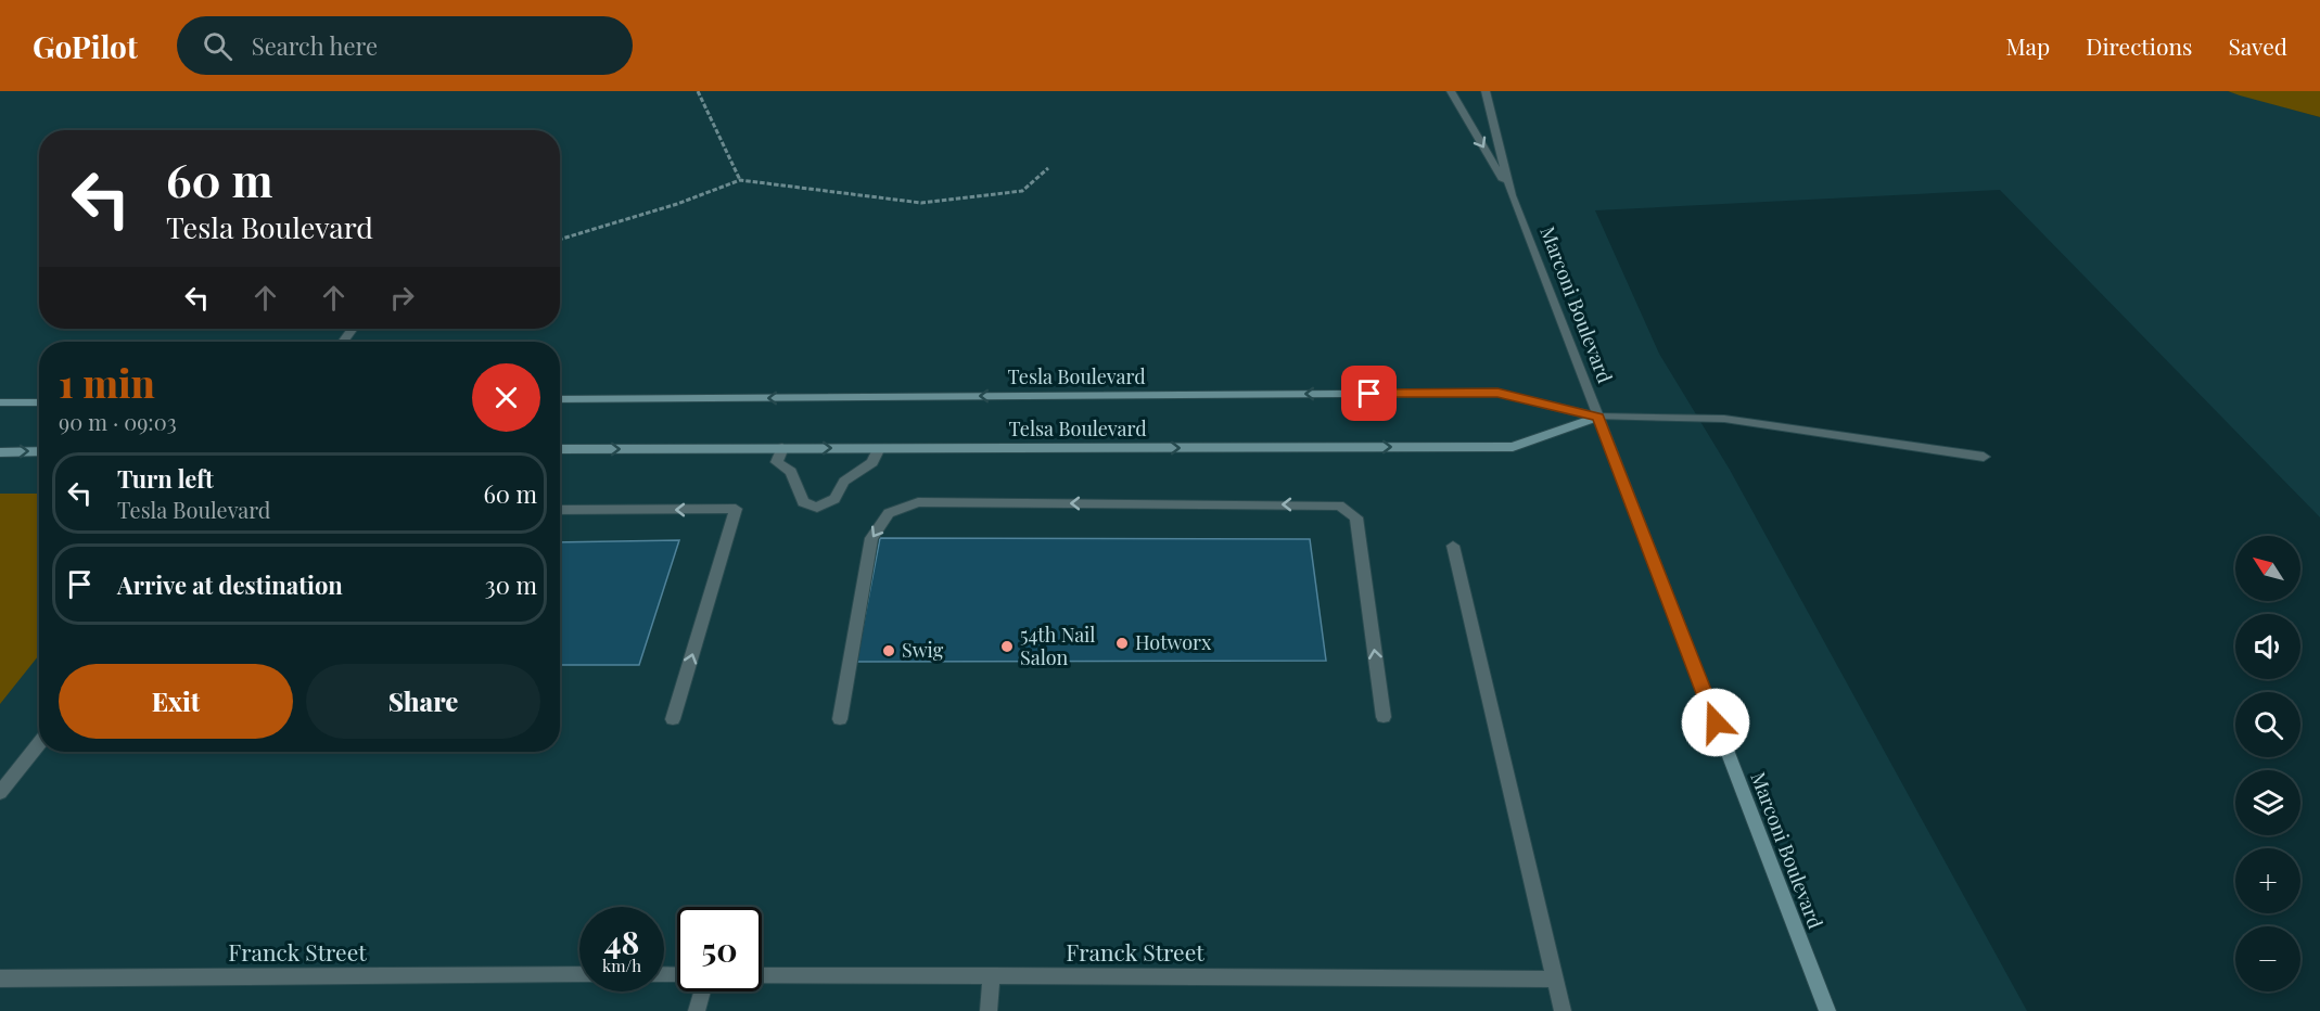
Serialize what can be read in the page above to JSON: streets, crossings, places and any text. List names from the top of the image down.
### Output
{
  "streets": {
    "main road": ["Marconi Boulevard", "Tesla Boulevard", "Telsa Boulevard"],
    "street": ["Franck Street"]
  },
  "crossings": [
    ["Marconi Boulevard", "Tesla Boulevard"],
    ["Marconi Boulevard", "Telsa Boulevard"],
    ["Tesla Boulevard", "Telsa Boulevard"]
  ],
  "one_way": ["Tesla Boulevard", "Telsa Boulevard"],
  "places": ["Hotworx", "54th Nail Salon", "Swig"],
  "north": "top left",
  "page": {
    "header": "GoPilot",
    "search": "Search here",
    "nav": ["Map", "Directions", "Saved"],
    "turn": ["60 m", "Tesla Boulevard"],
    "heading": ["1 min", "90 m · 09:03"],
    "list": [
      {
        "name": "Turn left",
        "note": "Tesla Boulevard",
        "value": "60 m"
      },
      {
        "name": "Arrive at destination",
        "value": "30 m"
      }
    ],
    "map_buttons": ["+", "−"],
    "buttons": ["Exit", "Share"],
    "speed": "48 km/h",
    "limit": "50"
  }
}
